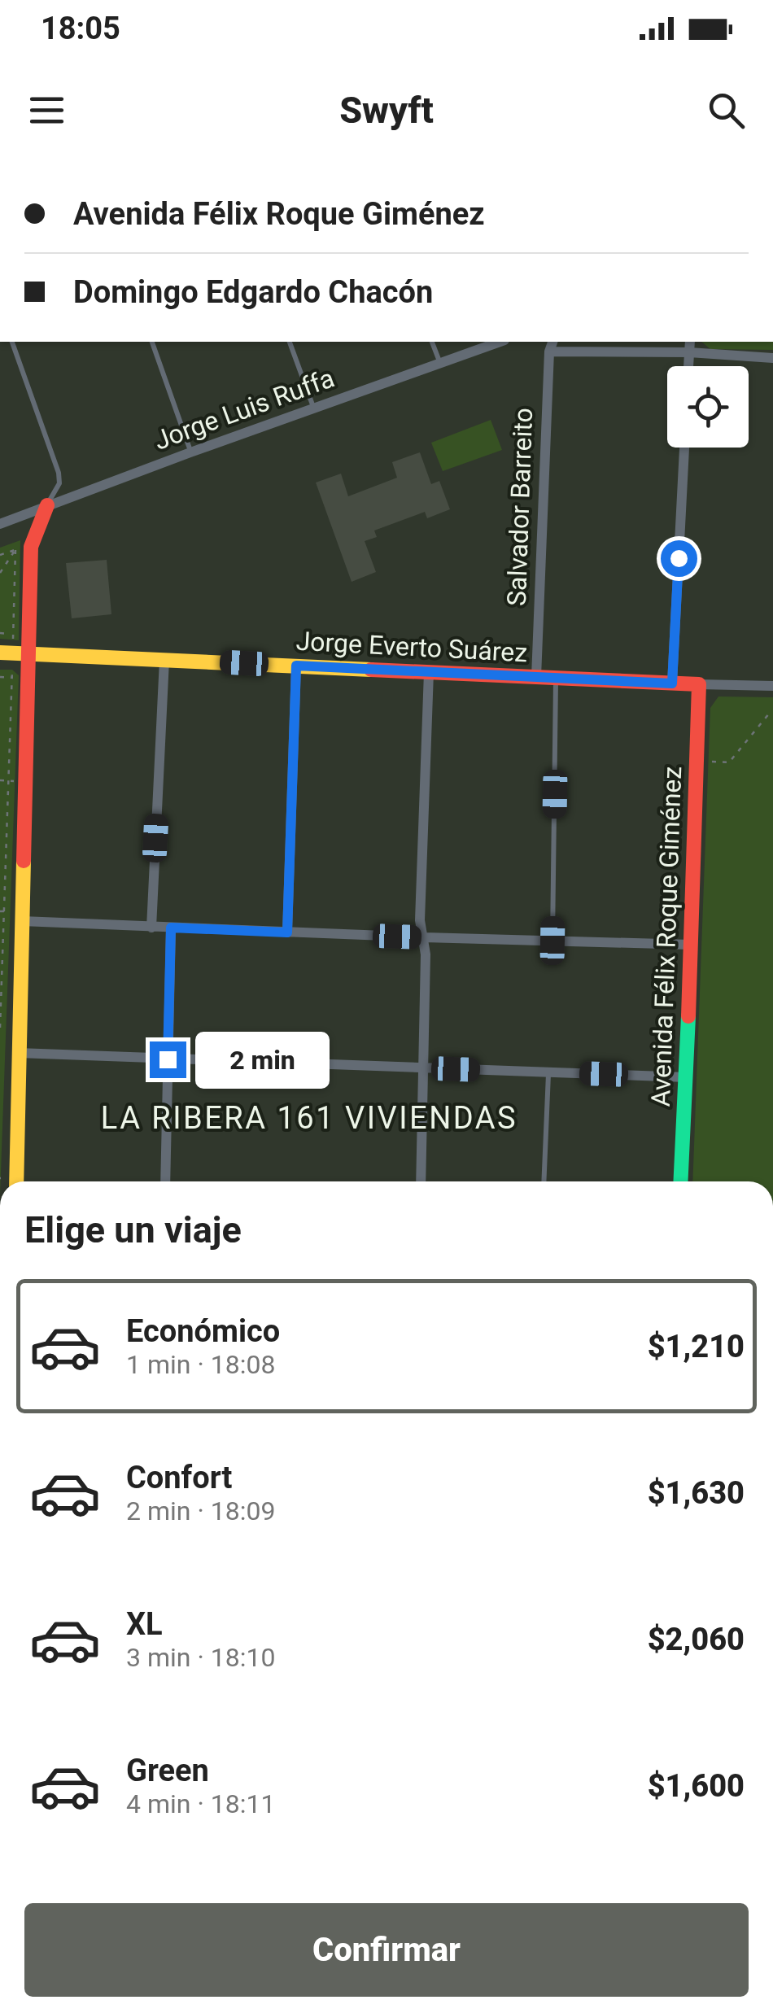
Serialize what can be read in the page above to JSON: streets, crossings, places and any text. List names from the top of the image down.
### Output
{
  "streets": {
    "street": [
      "Jorge Luis Ruffa",
      "Salvador Barreito",
      "Jorge Everto Suárez",
      "Avenida Félix Roque Giménez"
    ]
  },
  "crossings": [
    ["Salvador Barreito", "Jorge Everto Suárez"],
    ["Jorge Everto Suárez", "Avenida Félix Roque Giménez"]
  ],
  "districts": ["LA RIBERA 161 VIVIENDAS"],
  "page": {
    "status": "18:05",
    "header": "Swyft",
    "banner": ["Avenida Félix Roque Giménez", "Domingo Edgardo Chacón"],
    "bubble": "2 min",
    "heading": "Elige un viaje",
    "list": [
      {
        "name": "Económico",
        "note": "1 min · 18:08",
        "value": "$1,210"
      },
      {
        "name": "Confort",
        "note": "2 min · 18:09",
        "value": "$1,630"
      },
      {
        "name": "XL",
        "note": "3 min · 18:10",
        "value": "$2,060"
      },
      {
        "name": "Green",
        "note": "4 min · 18:11",
        "value": "$1,600"
      }
    ],
    "buttons": "Confirmar"
  }
}
